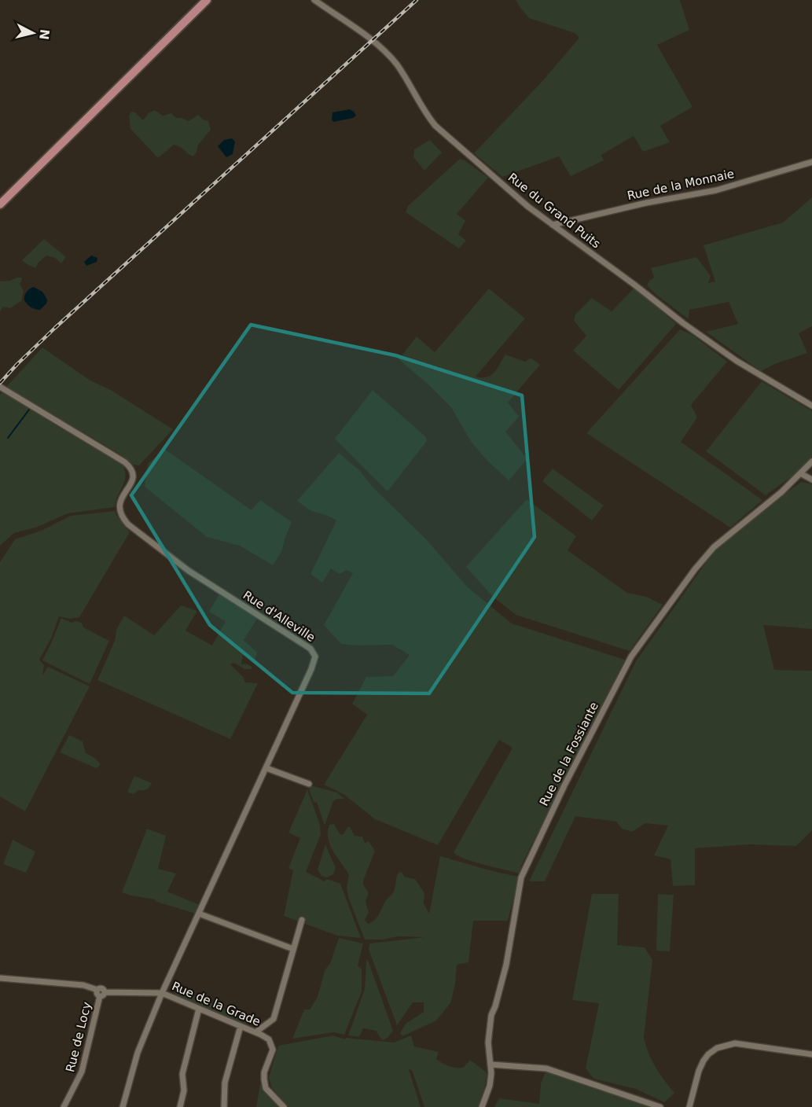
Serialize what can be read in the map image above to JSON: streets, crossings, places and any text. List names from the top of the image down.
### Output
{
  "streets": {
    "street": [
      "Rue de la Monnaie",
      "Rue du Grand Puits",
      "Rue d'Alleville",
      "Rue de la Fossiante",
      "Rue de la Grade",
      "Rue de Locy"
    ]
  },
  "crossings": [
    ["Rue de la Monnaie", "Rue du Grand Puits"],
    ["Rue d'Alleville", "Rue de la Grade"],
    ["Rue de la Grade", "Rue de Locy"]
  ],
  "north": "right"
}
